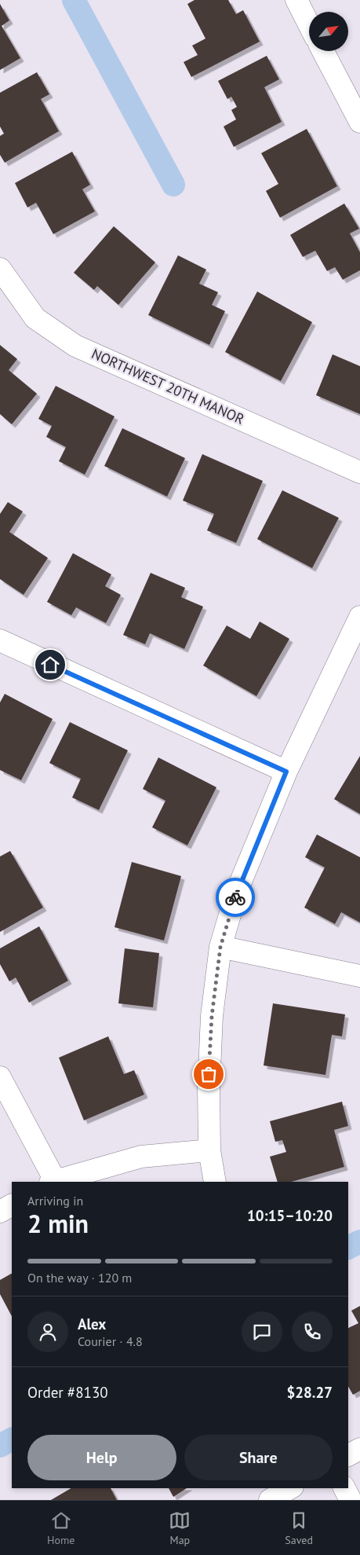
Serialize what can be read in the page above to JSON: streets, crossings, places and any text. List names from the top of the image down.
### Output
{
  "streets": {
    "street": ["NORTHWEST 20TH MANOR"]
  },
  "north": "top right",
  "page": {
    "heading": ["2 min", "Arriving in", "10:15–10:20"],
    "panel": [
      "Alex",
      "Courier · 4.8",
      "Order #8130",
      "$28.27"
    ],
    "bar": "On the way · 120 m",
    "buttons": ["Help", "Share"],
    "tabs": ["Home", "Map", "Saved"]
  }
}
